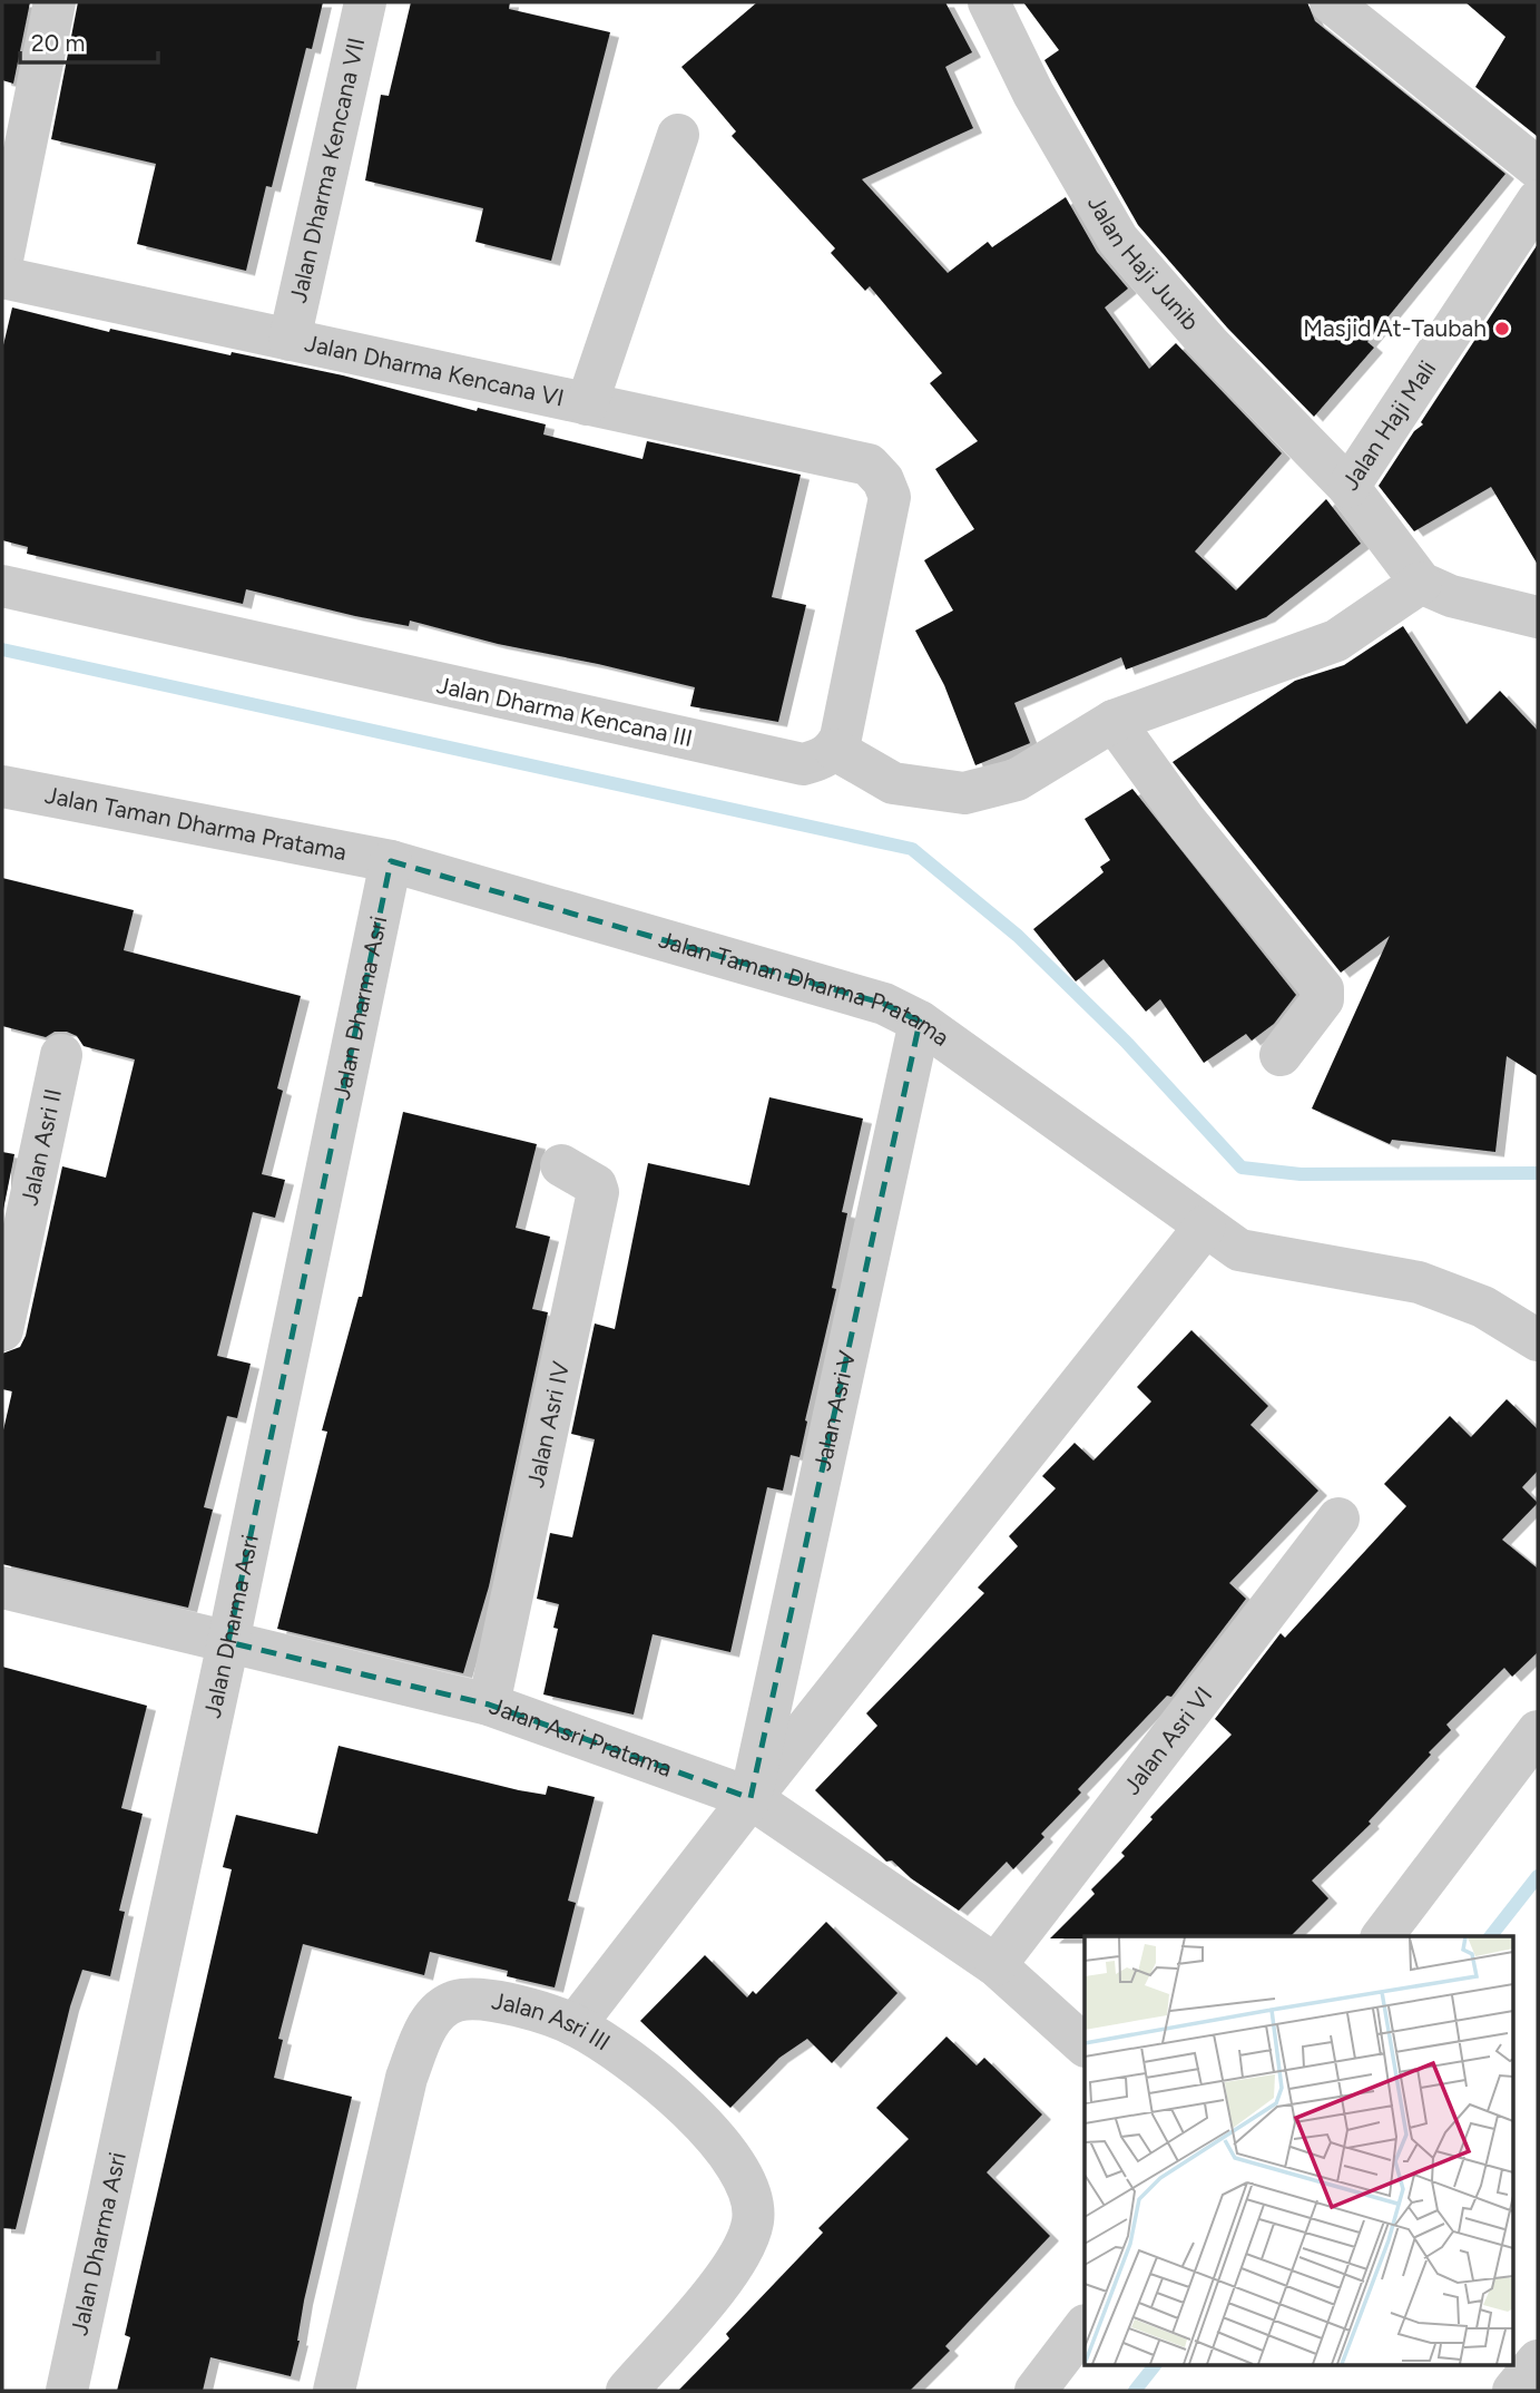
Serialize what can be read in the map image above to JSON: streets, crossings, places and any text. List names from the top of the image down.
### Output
{
  "streets": {
    "street": [
      "Jalan Dharma Kencana VII",
      "Jalan Haji Junib",
      "Jalan Dharma Kencana VI",
      "Jalan Haji Mali",
      "Jalan Dharma Kencana III",
      "Jalan Taman Dharma Pratama",
      "Jalan Dharma Asri",
      "Jalan Asri II",
      "Jalan Asri V",
      "Jalan Asri IV",
      "Jalan Asri Pratama",
      "Jalan Asri VI",
      "Jalan Asri III"
    ]
  },
  "crossings": [
    ["Jalan Dharma Kencana VII", "Jalan Dharma Kencana VI"],
    ["Jalan Haji Junib", "Jalan Haji Mali"],
    ["Jalan Dharma Kencana VI", "Jalan Dharma Kencana III"],
    ["Jalan Taman Dharma Pratama", "Jalan Dharma Asri"],
    ["Jalan Taman Dharma Pratama", "Jalan Asri V"],
    ["Jalan Dharma Asri", "Jalan Asri Pratama"],
    ["Jalan Asri V", "Jalan Asri Pratama"],
    ["Jalan Asri V", "Jalan Asri III"],
    ["Jalan Asri IV", "Jalan Asri Pratama"],
    ["Jalan Asri Pratama", "Jalan Asri VI"]
  ],
  "places": ["Masjid At-Taubah"],
  "scale_bar": "20 m"
}
